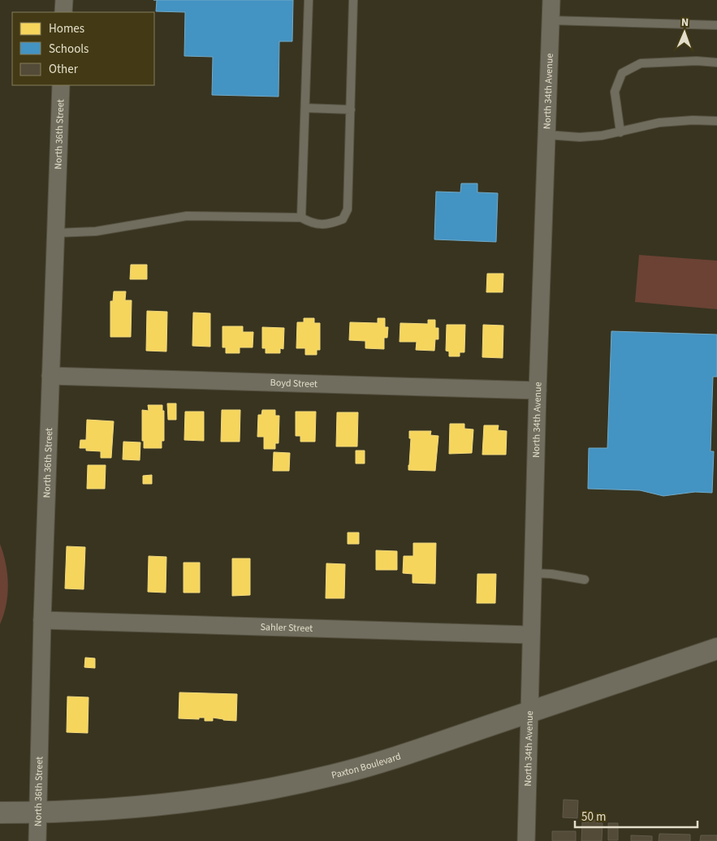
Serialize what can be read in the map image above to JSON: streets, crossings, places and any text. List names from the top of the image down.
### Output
{
  "streets": {
    "street": [
      "North 34th Avenue",
      "North 36th Street",
      "Boyd Street",
      "Sahler Street",
      "Paxton Boulevard"
    ]
  },
  "crossings": [
    ["North 34th Avenue", "Boyd Street"],
    ["North 34th Avenue", "Sahler Street"],
    ["North 34th Avenue", "Paxton Boulevard"],
    ["North 36th Street", "Boyd Street"],
    ["North 36th Street", "Sahler Street"],
    ["North 36th Street", "Paxton Boulevard"]
  ],
  "legend": ["Homes", "Schools", "Other"],
  "scale_bar": "50 m",
  "north": "top"
}
